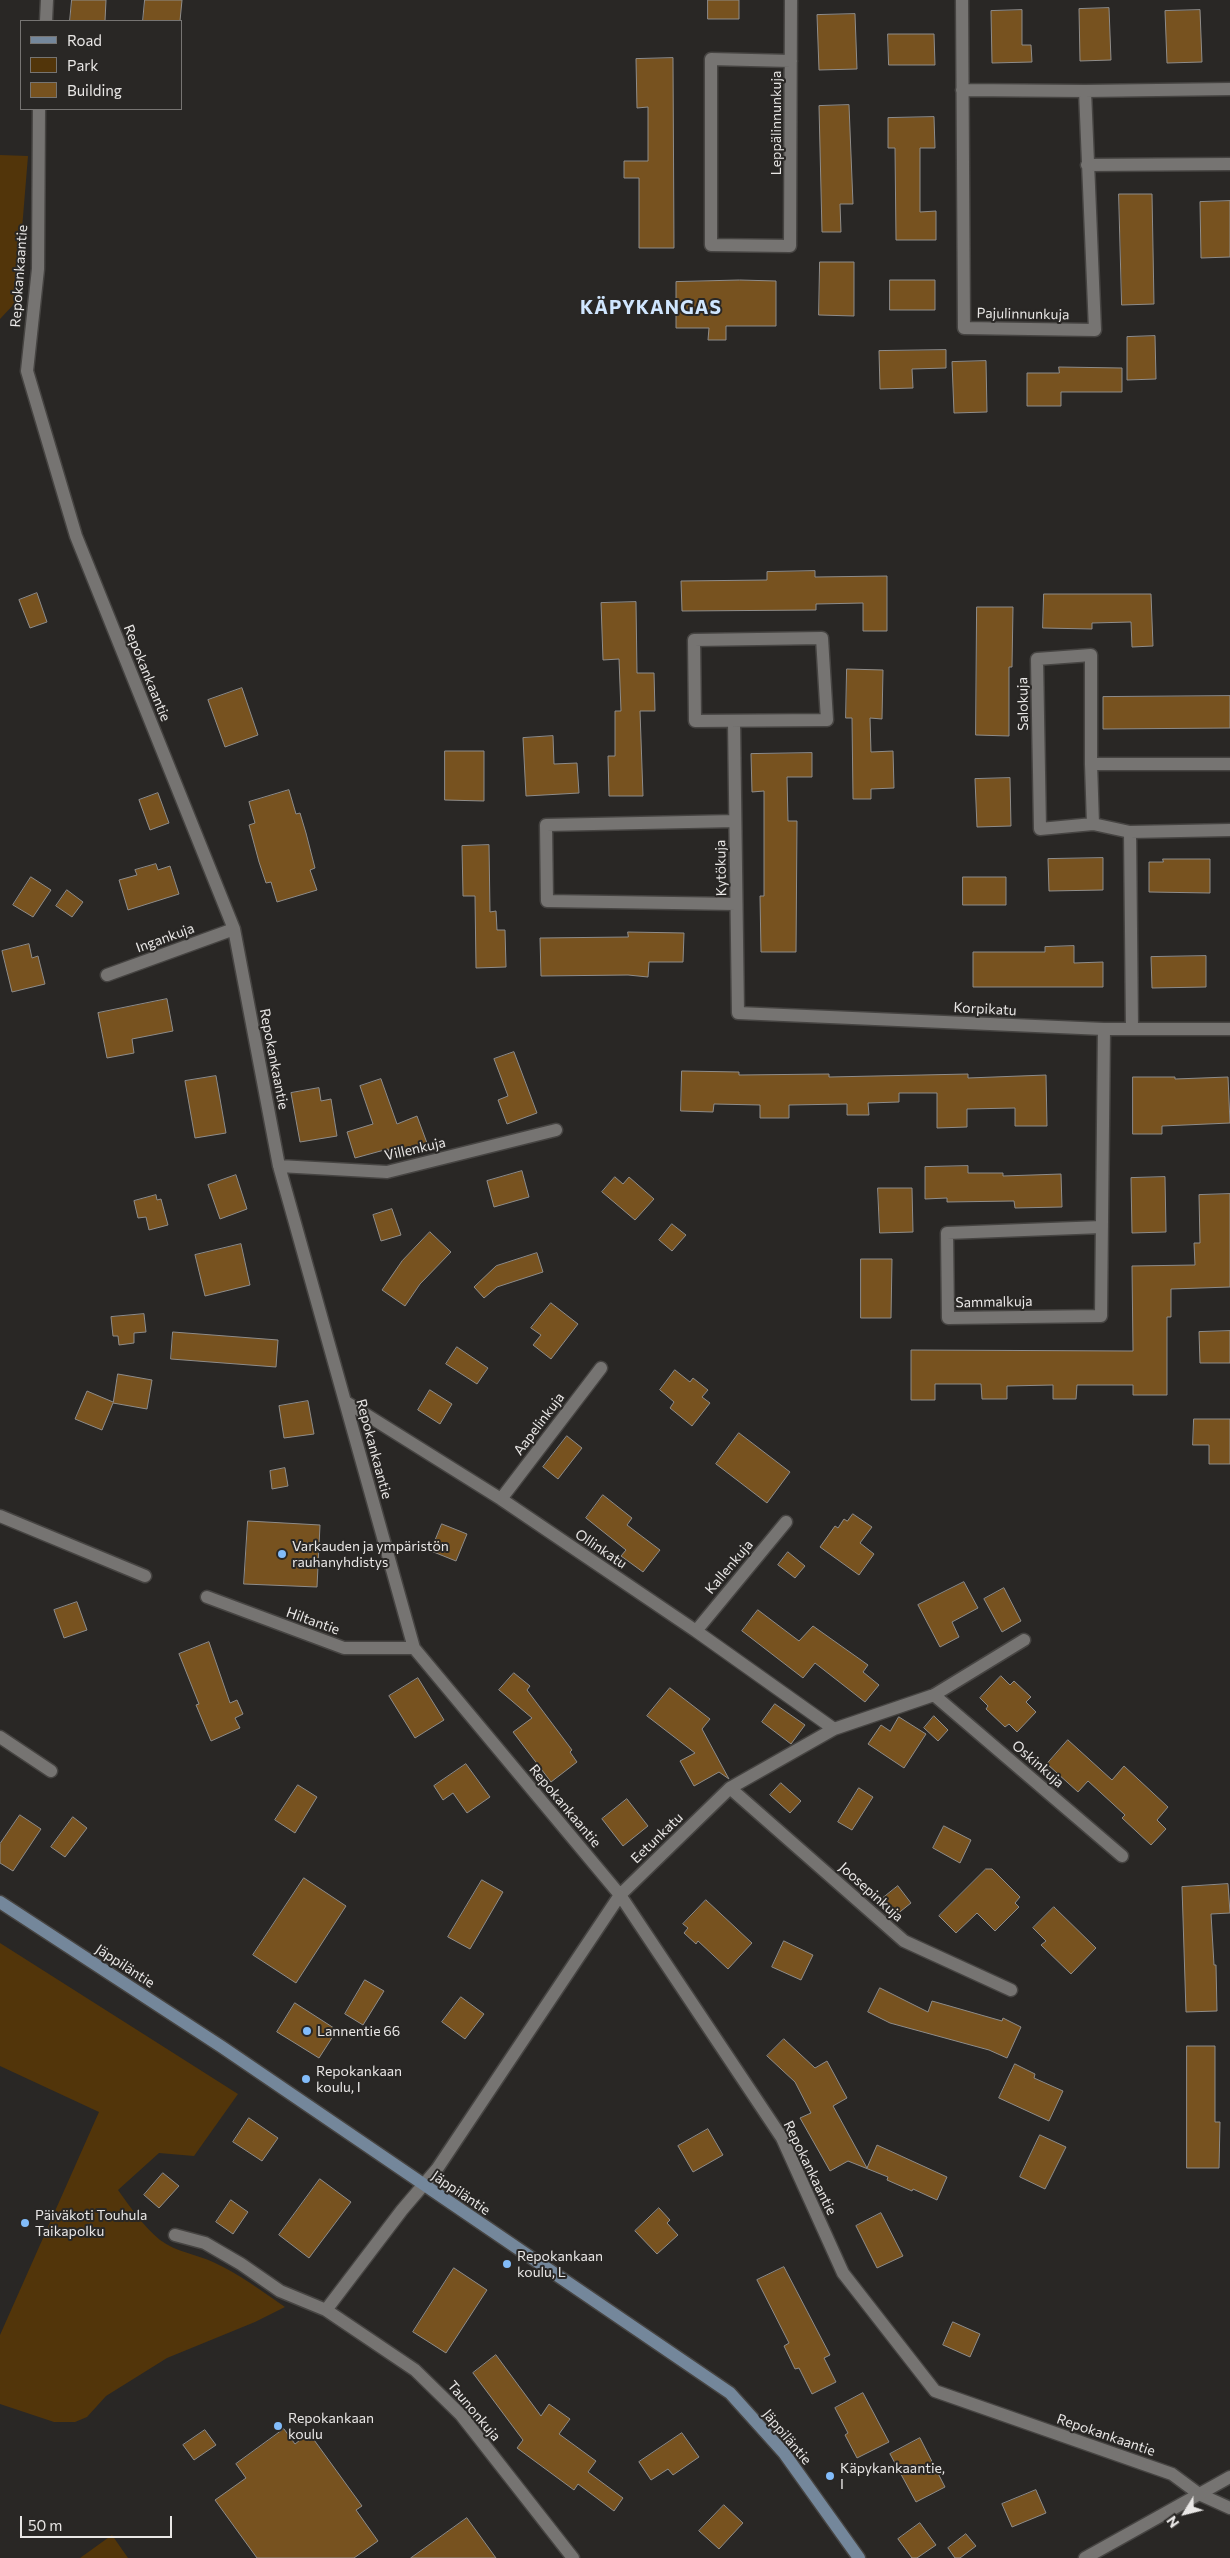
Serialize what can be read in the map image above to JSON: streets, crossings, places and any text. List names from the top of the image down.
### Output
{
  "streets": {
    "main road": ["Jäppiläntie"],
    "street": [
      "Leppälinnunkuja",
      "Repokankaantie",
      "Pajulinnunkuja",
      "Salokuja",
      "Kytökuja",
      "Ingankuja",
      "Korpikatu",
      "Villenkuja",
      "Sammalkuja",
      "Aapelinkuja",
      "Ollinkatu",
      "Kallenkuja",
      "Hiltantie",
      "Oskinkuja",
      "Eetunkatu",
      "Joosepinkuja",
      "Taunonkuja"
    ]
  },
  "crossings": [
    ["Repokankaantie", "Ingankuja"],
    ["Repokankaantie", "Villenkuja"],
    ["Repokankaantie", "Ollinkatu"],
    ["Repokankaantie", "Hiltantie"],
    ["Repokankaantie", "Eetunkatu"],
    ["Kytökuja", "Korpikatu"],
    ["Korpikatu", "Sammalkuja"],
    ["Aapelinkuja", "Ollinkatu"],
    ["Ollinkatu", "Kallenkuja"],
    ["Ollinkatu", "Eetunkatu"],
    ["Oskinkuja", "Eetunkatu"],
    ["Eetunkatu", "Joosepinkuja"],
    ["Eetunkatu", "Jäppiläntie"]
  ],
  "districts": ["KÄPYKANGAS"],
  "places": [
    "Varkauden ja ympäristön rauhanyhdistys",
    "Lannentie 66",
    "Repokankaan koulu, I",
    "Päiväkoti Touhula Taikapolku",
    "Repokankaan koulu, L",
    "Repokankaan koulu",
    "Käpykankaantie, I"
  ],
  "legend": ["Road", "Park", "Building"],
  "scale_bar": "50 m",
  "north": "bottom left"
}
